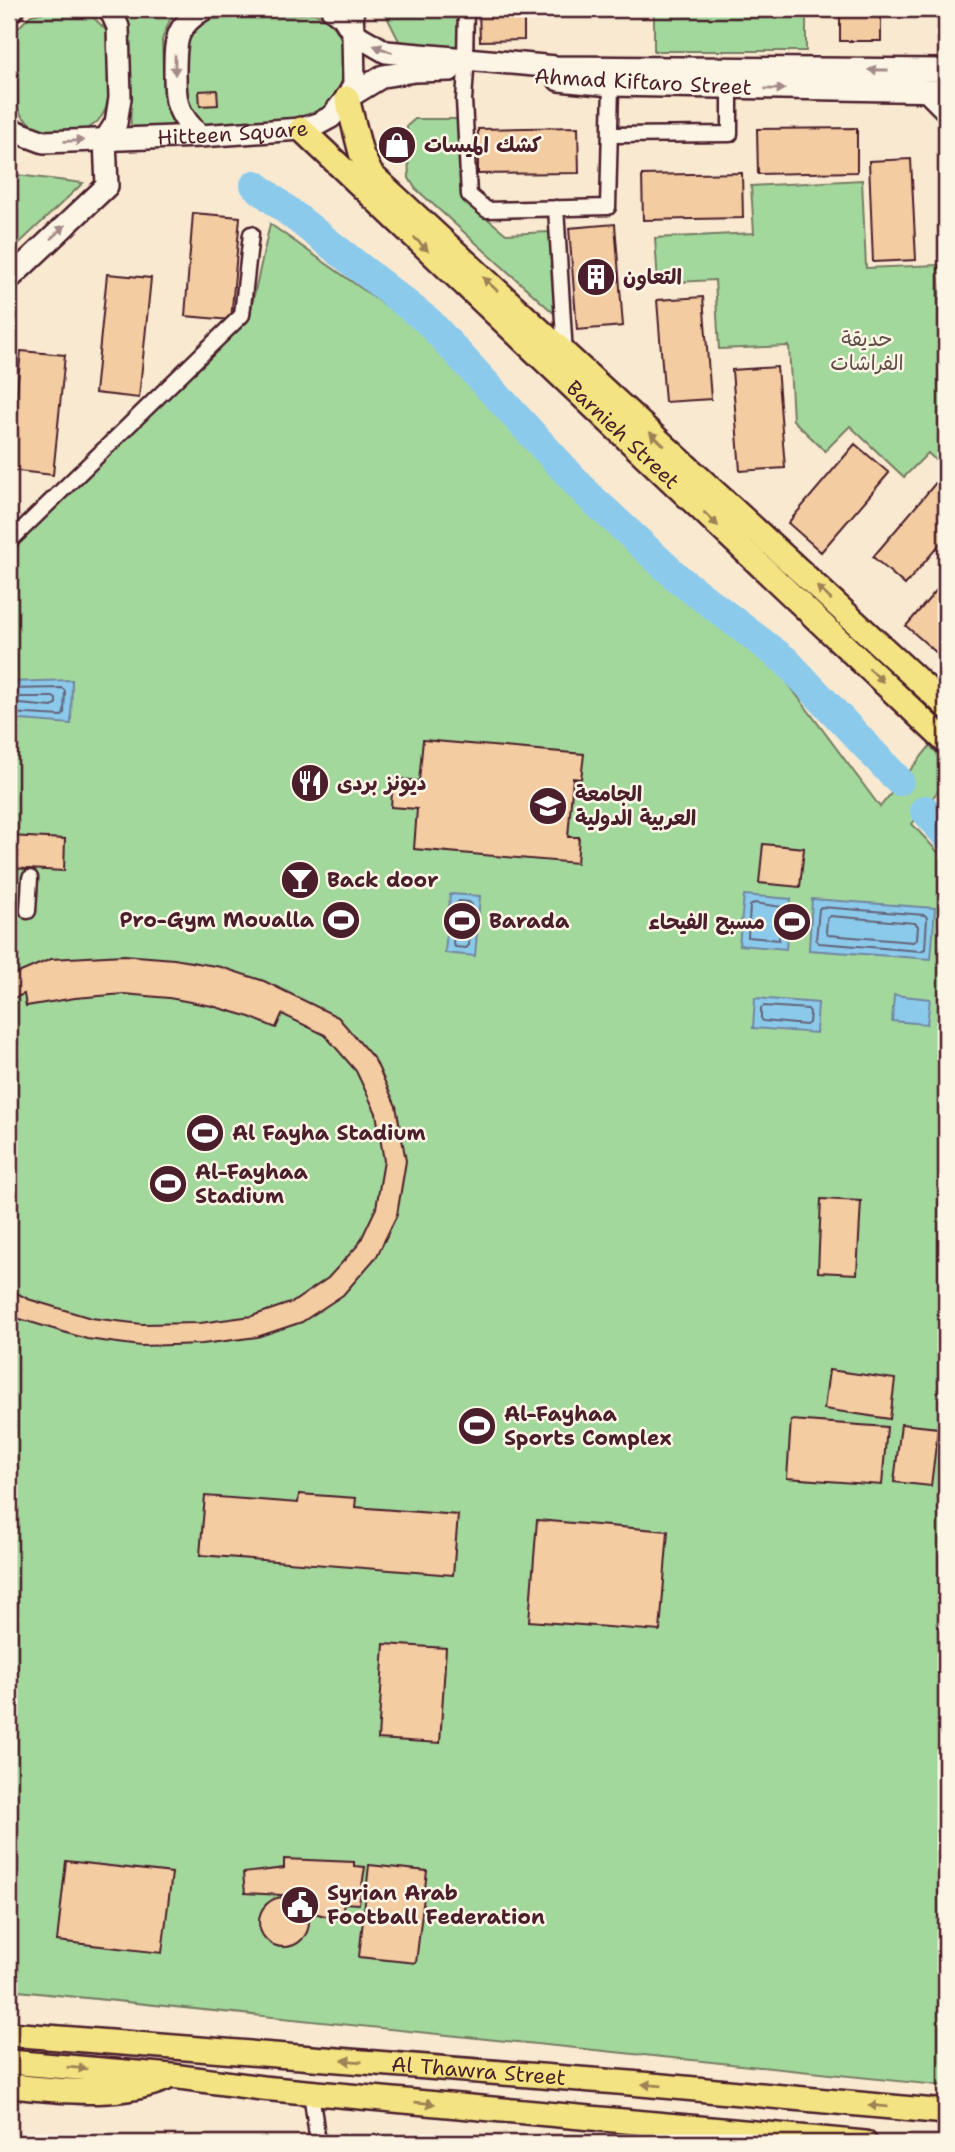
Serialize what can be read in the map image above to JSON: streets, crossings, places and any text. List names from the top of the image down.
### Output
{
  "streets": {
    "main road": [
      "Ahmad Kiftaro Street",
      "Hitteen Square",
      "Barnieh Street",
      "Al Thawra Street"
    ]
  },
  "crossings": [
    ["Ahmad Kiftaro Street", "Hitteen Square"],
    ["Ahmad Kiftaro Street", "Barnieh Street"],
    ["Hitteen Square", "Barnieh Street"]
  ],
  "parks": ["حديقة الفراشات"],
  "places": {
    "shop": ["كشك الميسات"],
    "building": ["التعاون"],
    "restaurant": ["ديونز بردى"],
    "school or university": ["الجامعة العربية الدولية"],
    "bar": ["Back door"],
    "sports": [
      "Pro-Gym Moualla",
      "Barada",
      "مسبح الفيحاء",
      "Al Fayha Stadium",
      "Al-Fayhaa Stadium",
      "Al-Fayhaa Sports Complex"
    ],
    "public building": ["Syrian Arab Football Federation"]
  }
}
